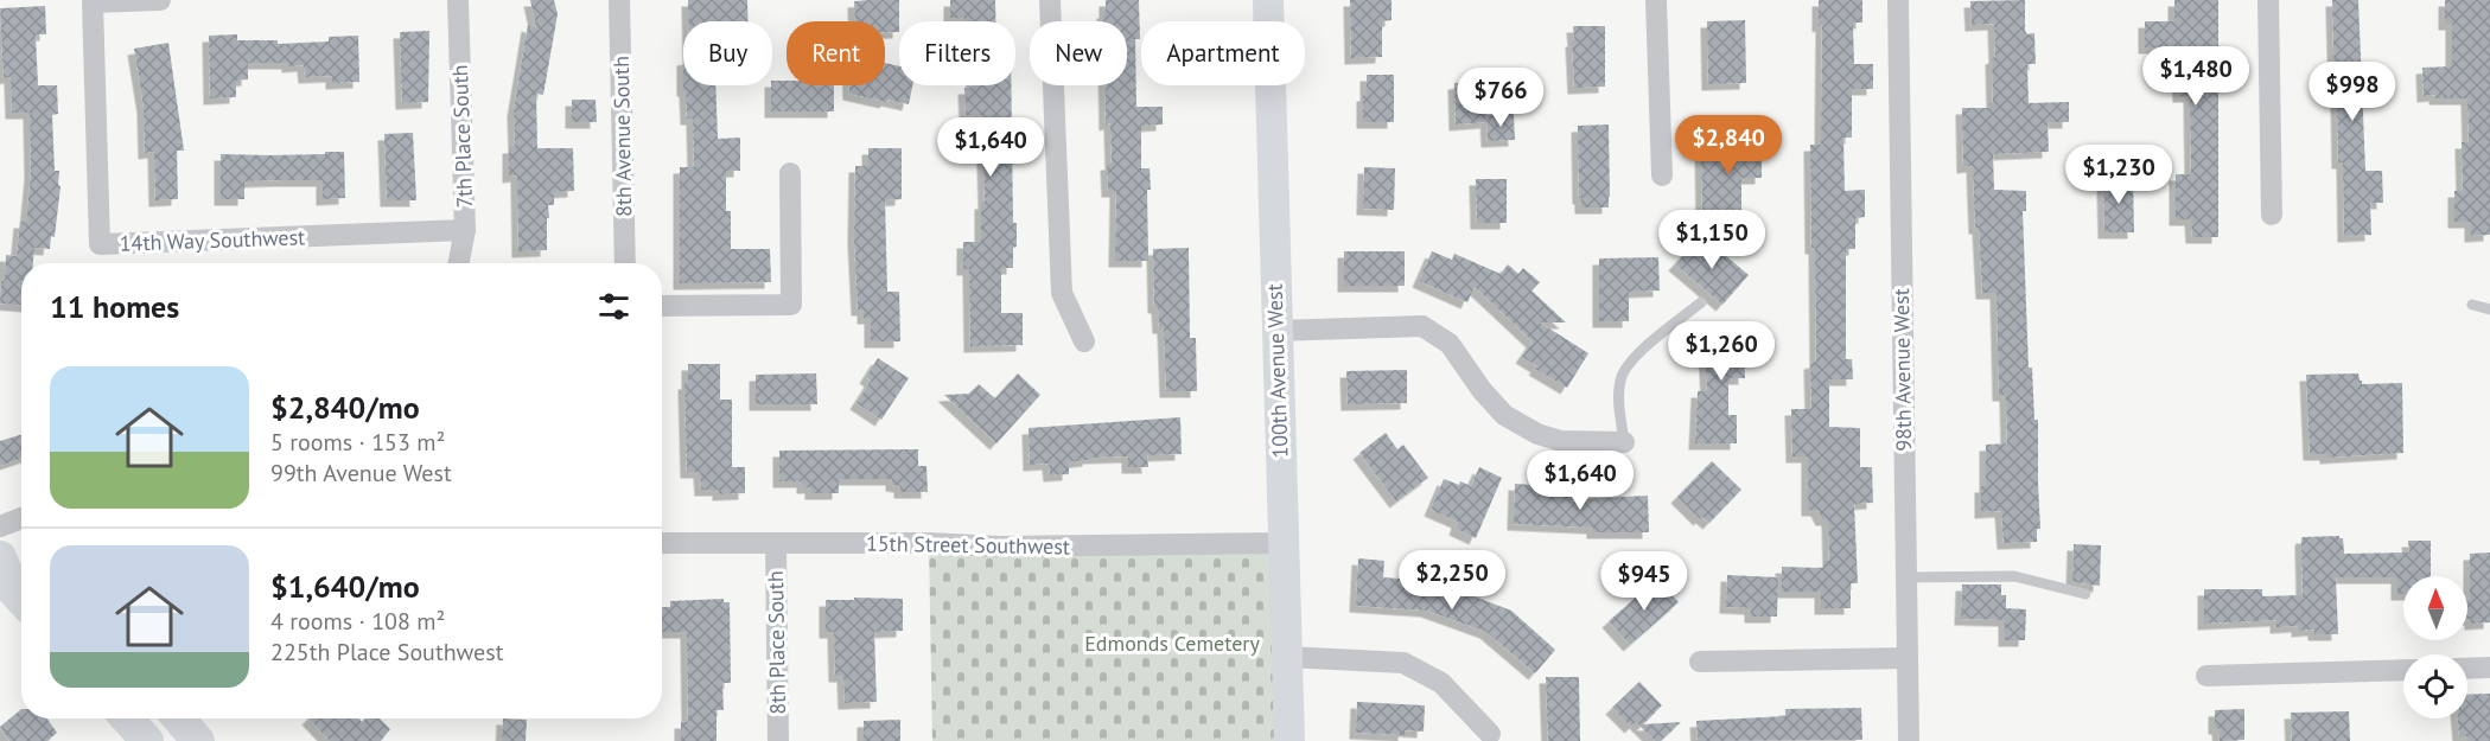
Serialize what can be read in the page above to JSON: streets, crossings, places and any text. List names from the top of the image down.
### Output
{
  "streets": {
    "main road": ["100th Avenue West"],
    "street": [
      "7th Place South",
      "8th Avenue South",
      "14th Way Southwest",
      "98th Avenue West",
      "15th Street Southwest",
      "8th Place South"
    ]
  },
  "crossings": [
    ["7th Place South", "14th Way Southwest"],
    ["100th Avenue West", "15th Street Southwest"],
    ["15th Street Southwest", "8th Place South"]
  ],
  "parks": ["Edmonds Cemetery"],
  "north": "top",
  "page": {
    "chip": [
      "Buy",
      "Rent",
      "Filters",
      "New",
      "Apartment"
    ],
    "price": [
      "$1,480",
      "$998",
      "$766",
      "$2,840",
      "$1,640",
      "$1,230",
      "$1,150",
      "$1,260",
      "$1,640",
      "$2,250",
      "$945"
    ],
    "heading": "11 homes",
    "list": [
      {
        "name": "$2,840/mo",
        "note": "5 rooms · 153 m² · 99th Avenue West"
      },
      {
        "name": "$1,640/mo",
        "note": "4 rooms · 108 m² · 225th Place Southwest"
      }
    ]
  }
}
